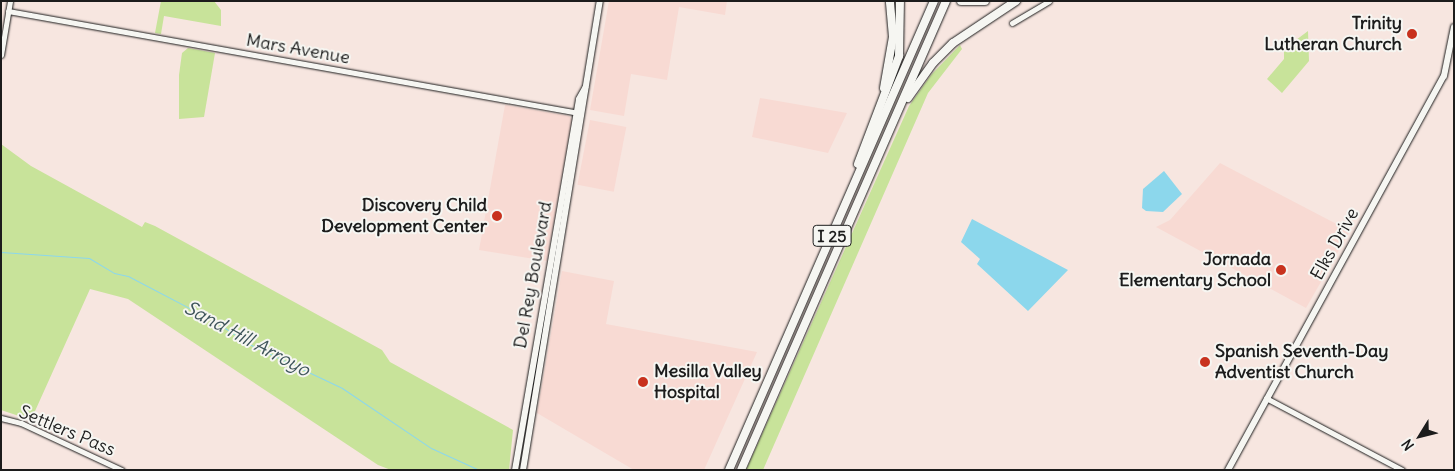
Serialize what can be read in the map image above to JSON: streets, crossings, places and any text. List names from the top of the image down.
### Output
{
  "streets": {
    "highway": ["I 25"],
    "main road": ["Elks Drive", "Del Rey Boulevard"],
    "street": ["Mars Avenue", "Settlers Pass"]
  },
  "crossings": [
    ["Mars Avenue", "Del Rey Boulevard"]
  ],
  "water": ["Sand Hill Arroyo"],
  "places": [
    "Trinity Lutheran Church",
    "Discovery Child Development Center",
    "Jornada Elementary School",
    "Spanish Seventh-Day Adventist Church",
    "Mesilla Valley Hospital"
  ],
  "north": "bottom left"
}
